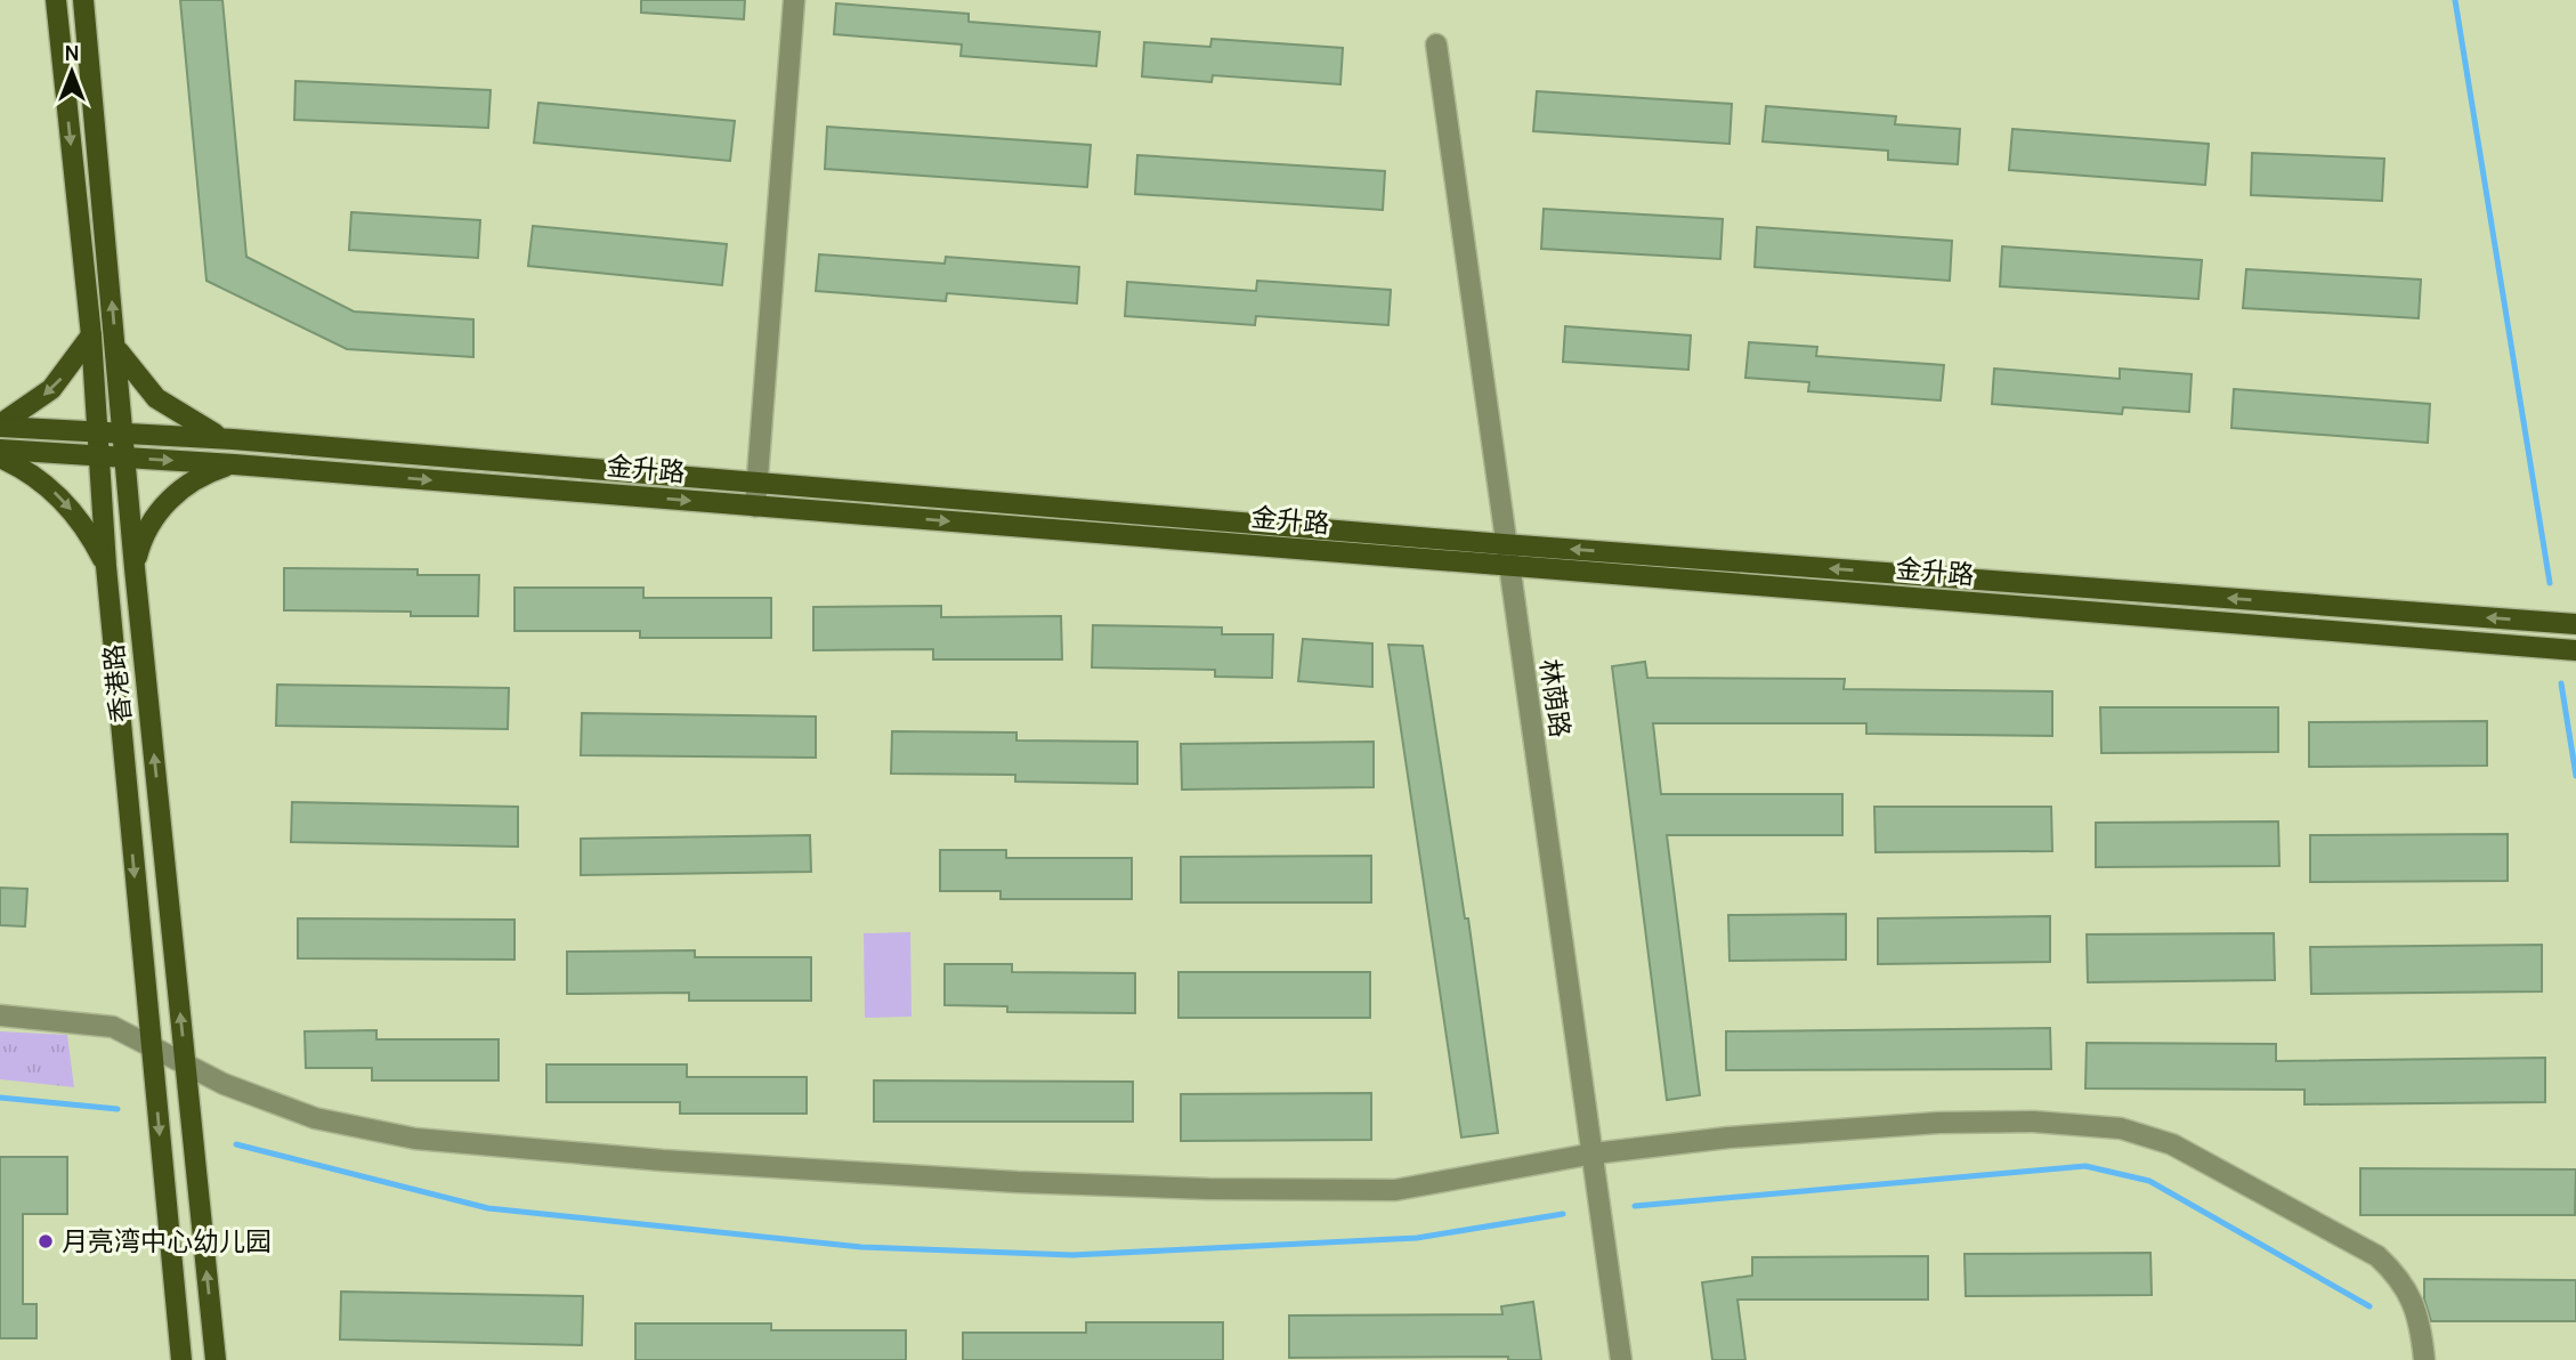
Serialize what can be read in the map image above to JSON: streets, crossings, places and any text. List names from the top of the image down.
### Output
{
  "streets": {
    "main road": ["金升路", "香港路"],
    "street": ["林荫路"]
  },
  "crossings": [
    ["金升路", "香港路"],
    ["金升路", "林荫路"]
  ],
  "places": ["月亮湾中心幼儿园"],
  "north": "top"
}
